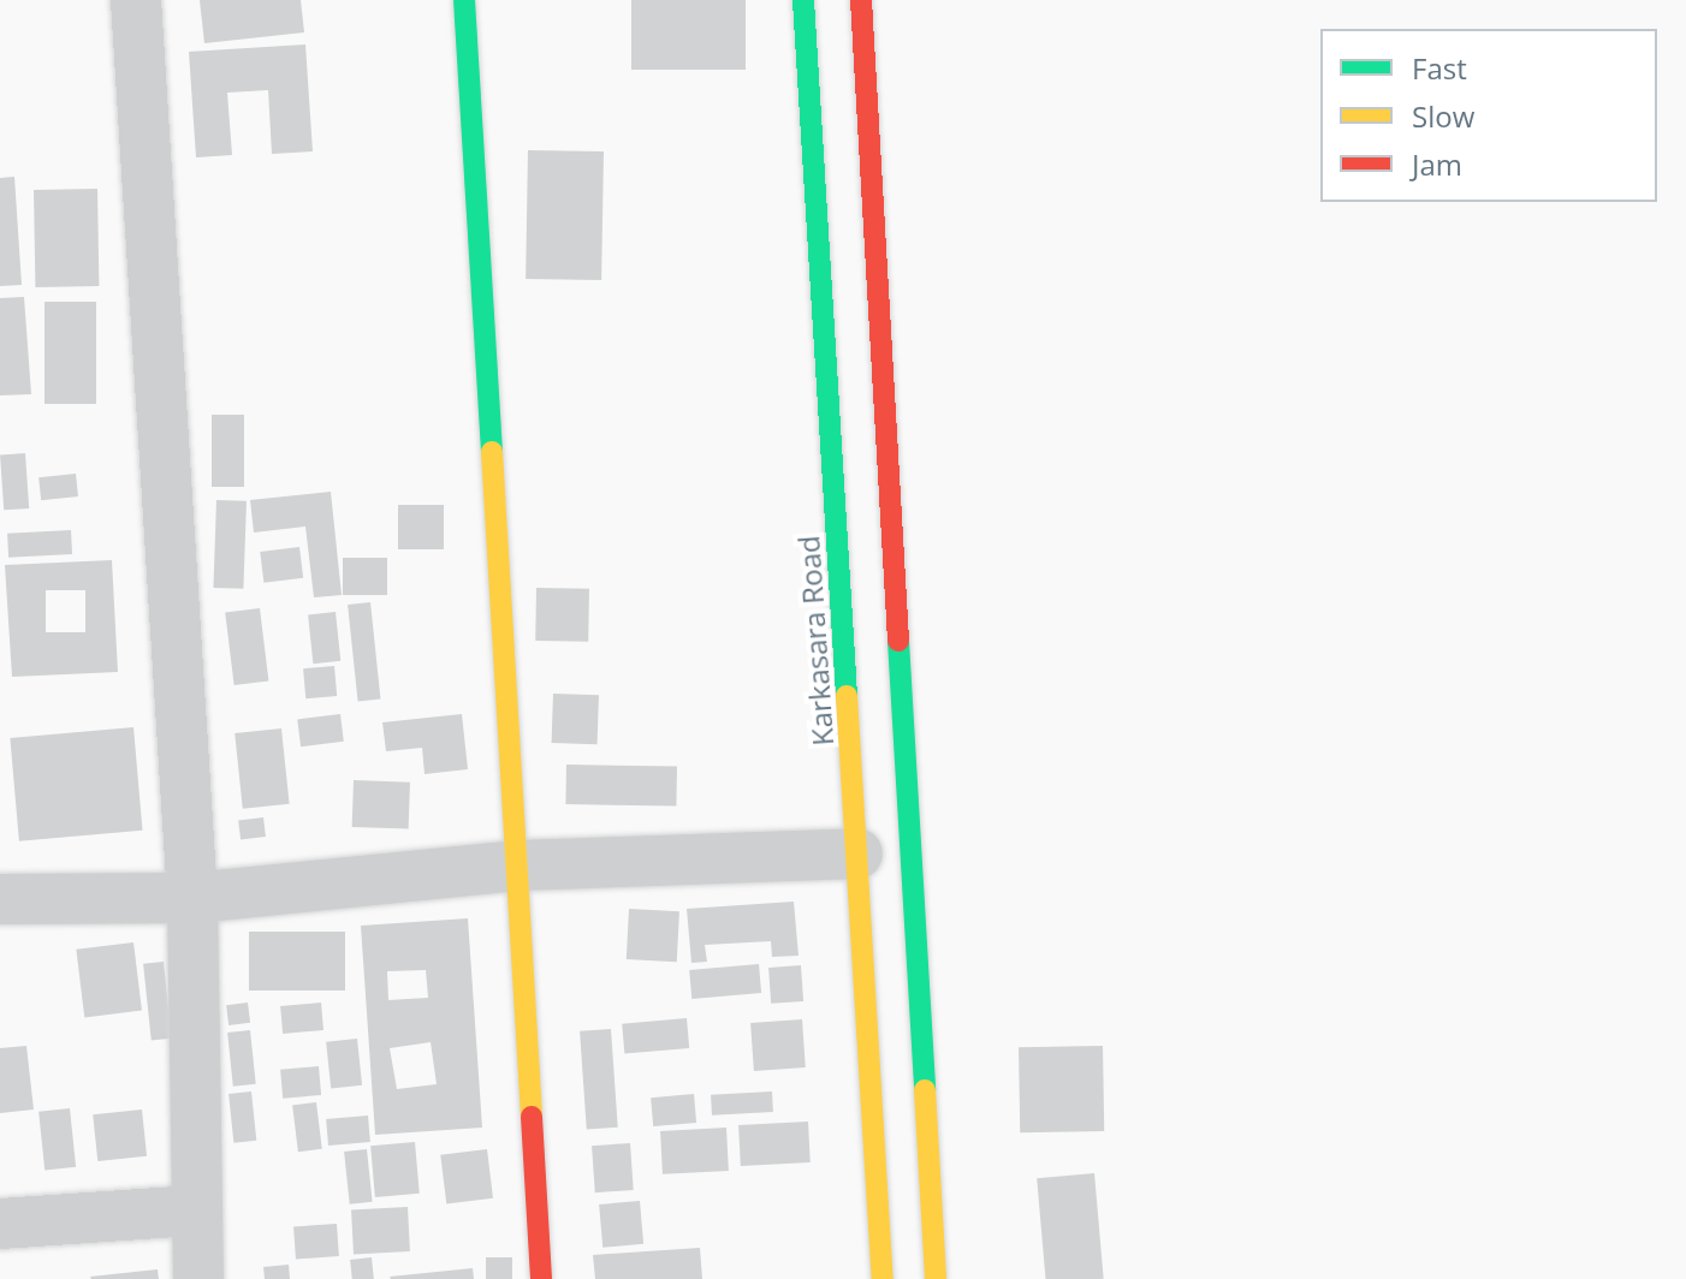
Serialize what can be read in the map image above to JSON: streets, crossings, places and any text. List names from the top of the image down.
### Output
{
  "streets": {
    "main road": ["Karkasara Road"]
  },
  "legend": ["Fast", "Slow", "Jam"]
}
